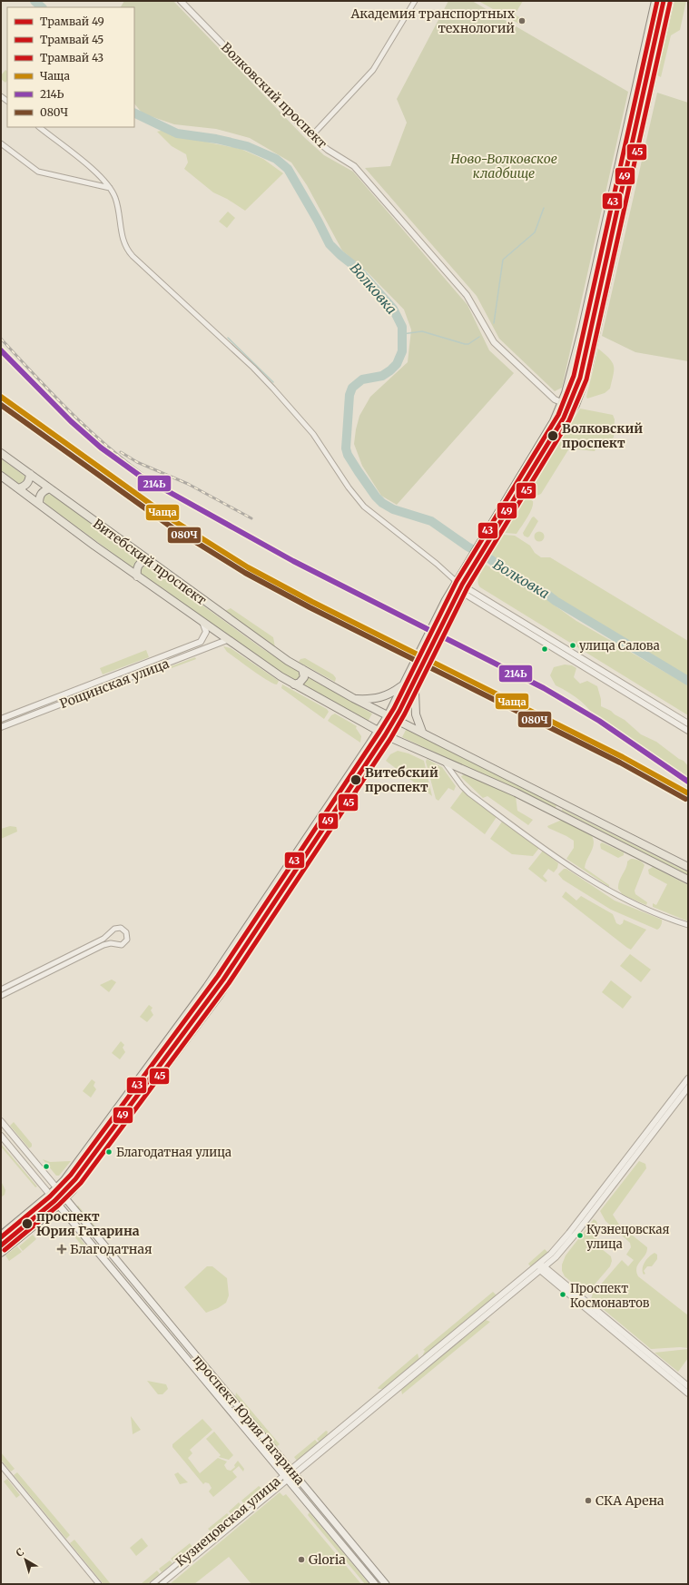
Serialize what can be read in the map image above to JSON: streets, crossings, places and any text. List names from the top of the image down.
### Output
{
  "streets": {
    "main road": ["Витебский проспект", "проспект Юрия Гагарина"],
    "street": ["Волковский проспект", "Рощинская улица", "Кузнецовская улица"]
  },
  "crossings": [
    ["Витебский проспект", "Рощинская улица"],
    ["проспект Юрия Гагарина", "Кузнецовская улица"]
  ],
  "water": ["Волковка"],
  "parks": ["Ново-Волковское кладбище"],
  "places": {
    "other": [
      "Академия транспортных технологий",
      "Волковский проспект",
      "улица Салова",
      "Витебский проспект",
      "Благодатная улица",
      "проспект Юрия Гагарина",
      "Кузнецовская улица",
      "Проспект Космонавтов",
      "СКА Арена",
      "Gloria"
    ],
    "health": ["Благодатная"]
  },
  "lines": [
    "tram line 49",
    "tram line 43",
    "tram line 45",
    "transit line 214Ь",
    "transit line Чаща",
    "transit line 080Ч"
  ],
  "legend": [
    "Трамвай 49",
    "Трамвай 45",
    "Трамвай 43",
    "Чаща",
    "214Ь",
    "080Ч"
  ],
  "north": "top left"
}
